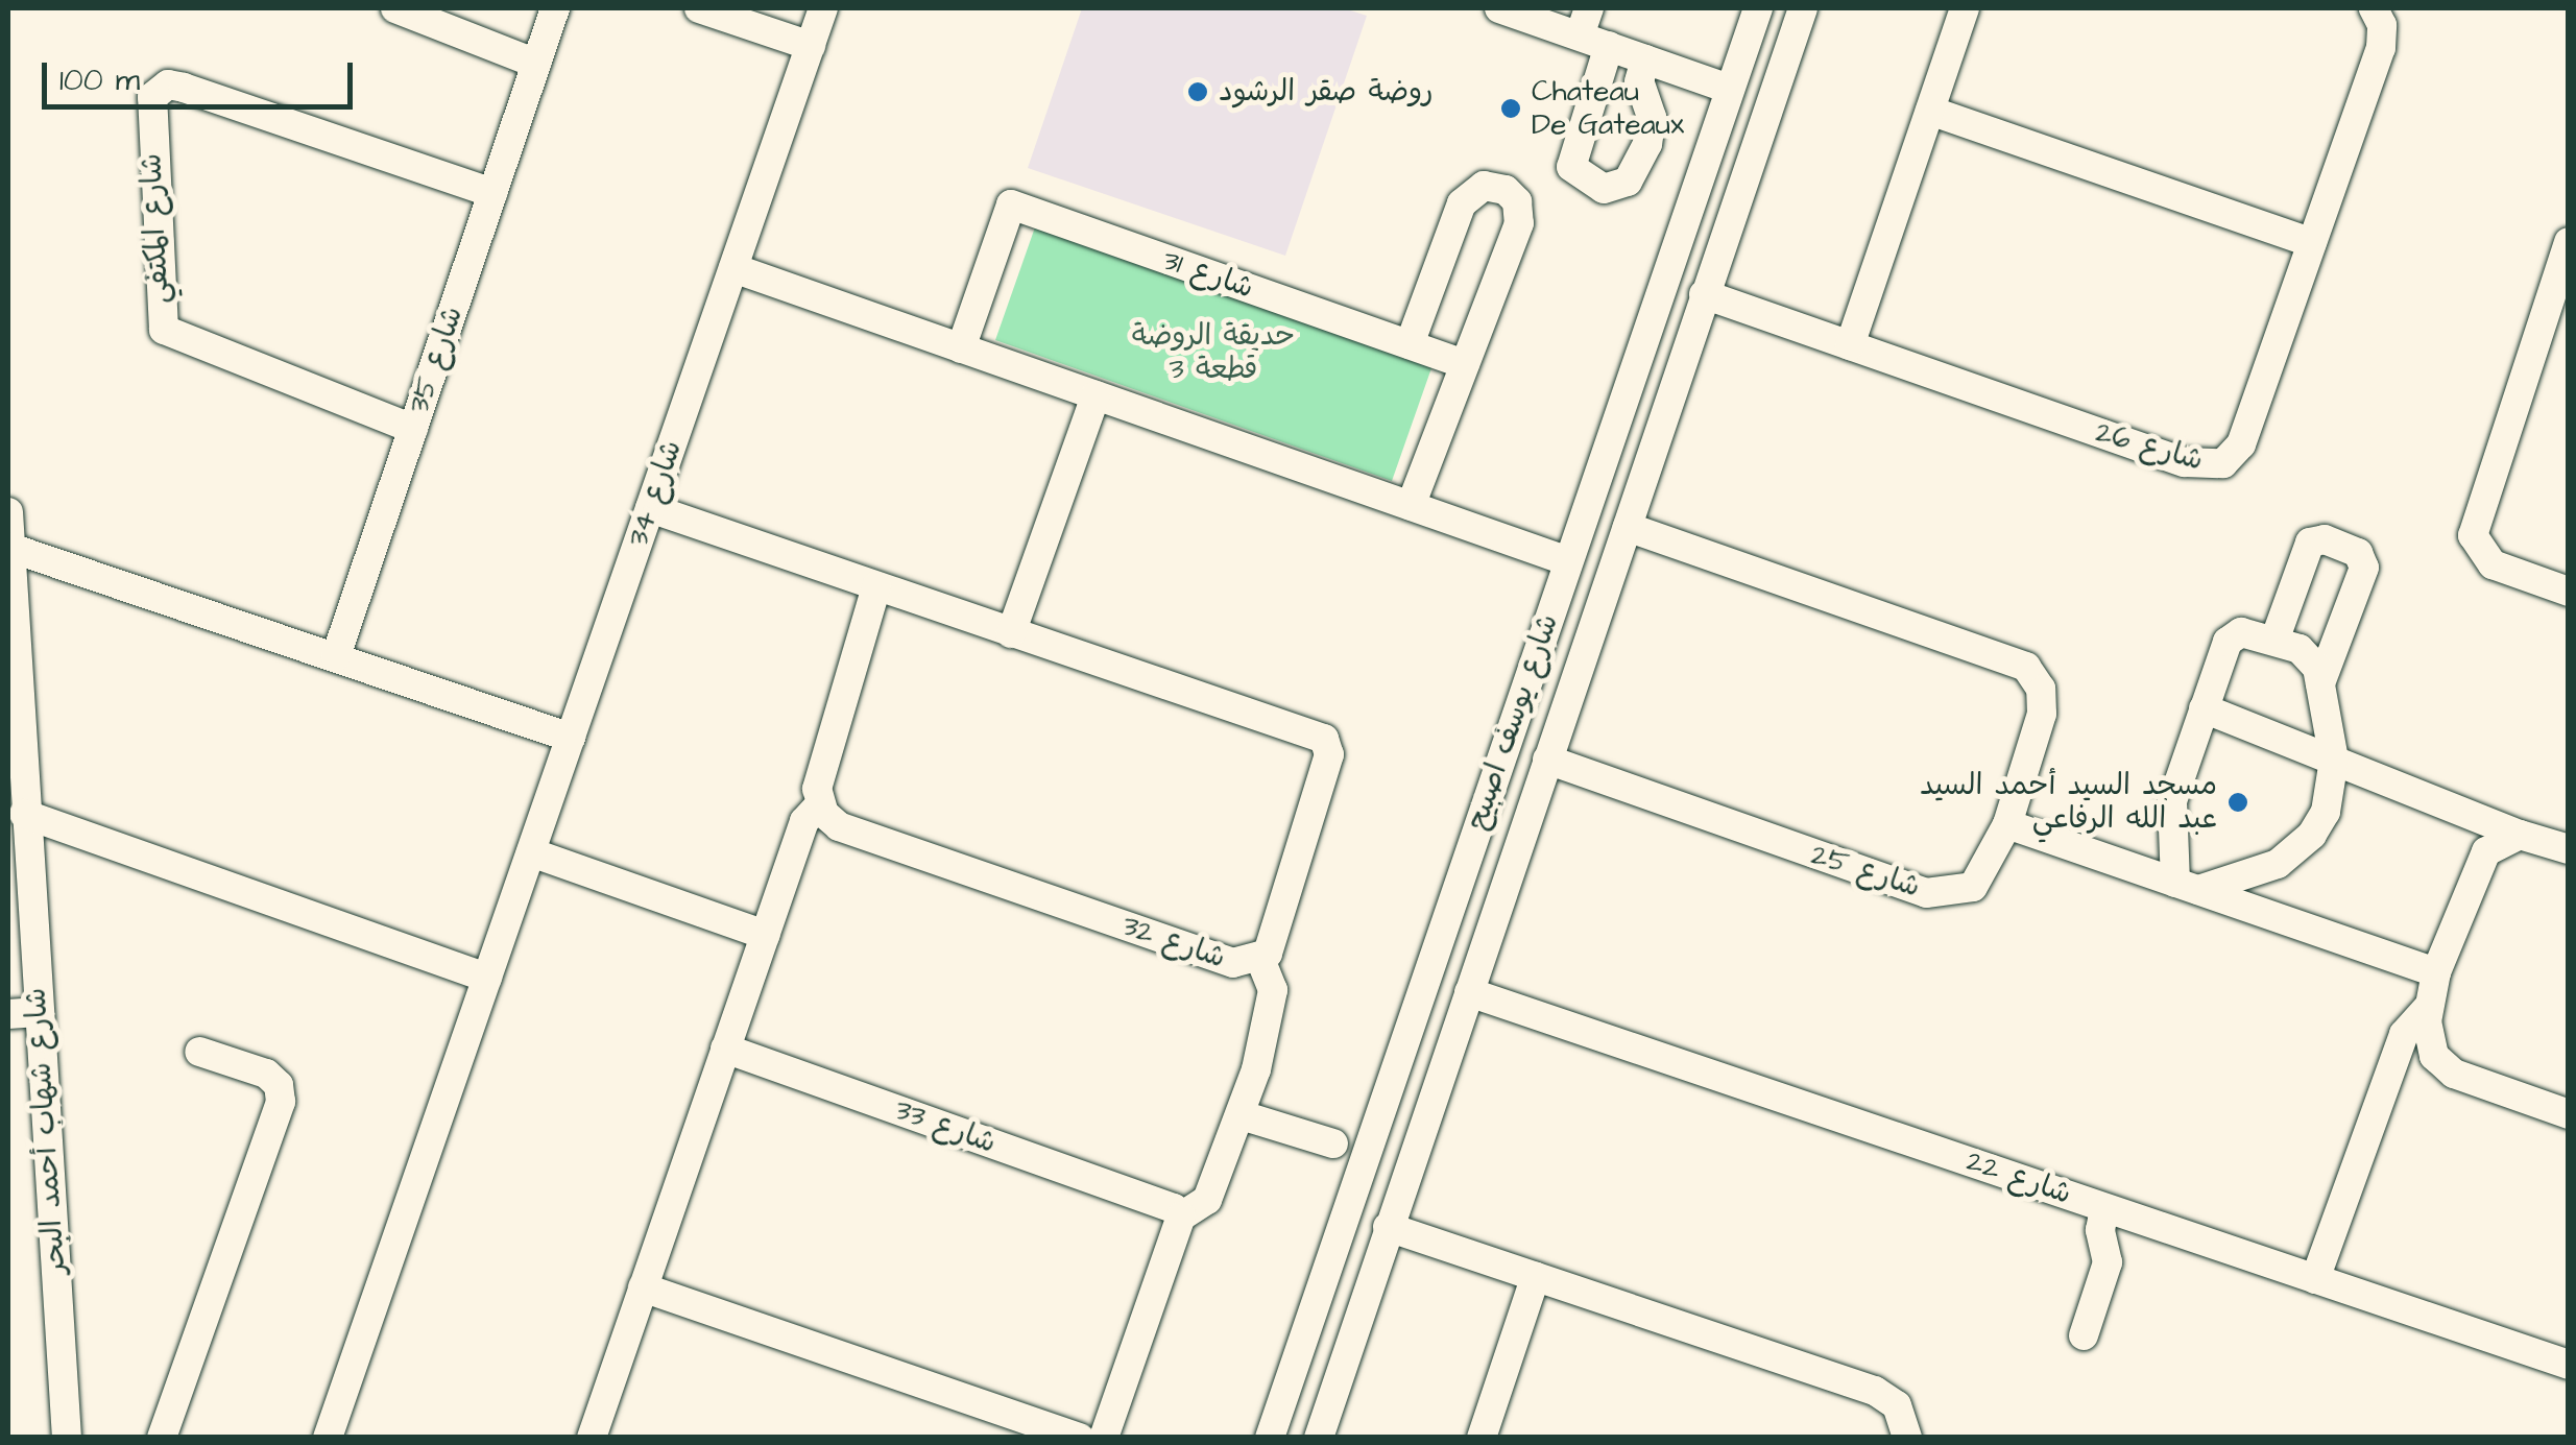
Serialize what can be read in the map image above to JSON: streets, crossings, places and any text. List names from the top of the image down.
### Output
{
  "streets": {
    "street": [
      "شارع المكتفي",
      "شارع 31",
      "شارع 35",
      "شارع 26",
      "شارع 34",
      "شارع يوسف اصبيح",
      "شارع 25",
      "شارع 32",
      "شارع 33",
      "شارع شهاب أحمد البحر",
      "شارع 22"
    ]
  },
  "crossings": [
    ["شارع المكتفي", "شارع 35"],
    ["شارع 26", "شارع يوسف اصبيح"],
    ["شارع 34", "شارع 32"],
    ["شارع يوسف اصبيح", "شارع 25"],
    ["شارع يوسف اصبيح", "شارع 22"]
  ],
  "parks": ["حديقة الروضة قطعة 3"],
  "places": ["روضة صقر الرشود", "Chateau De Gateaux", "مسجد السيد أحمد السيد عبد الله الرفاعي"],
  "scale_bar": "100 m"
}
